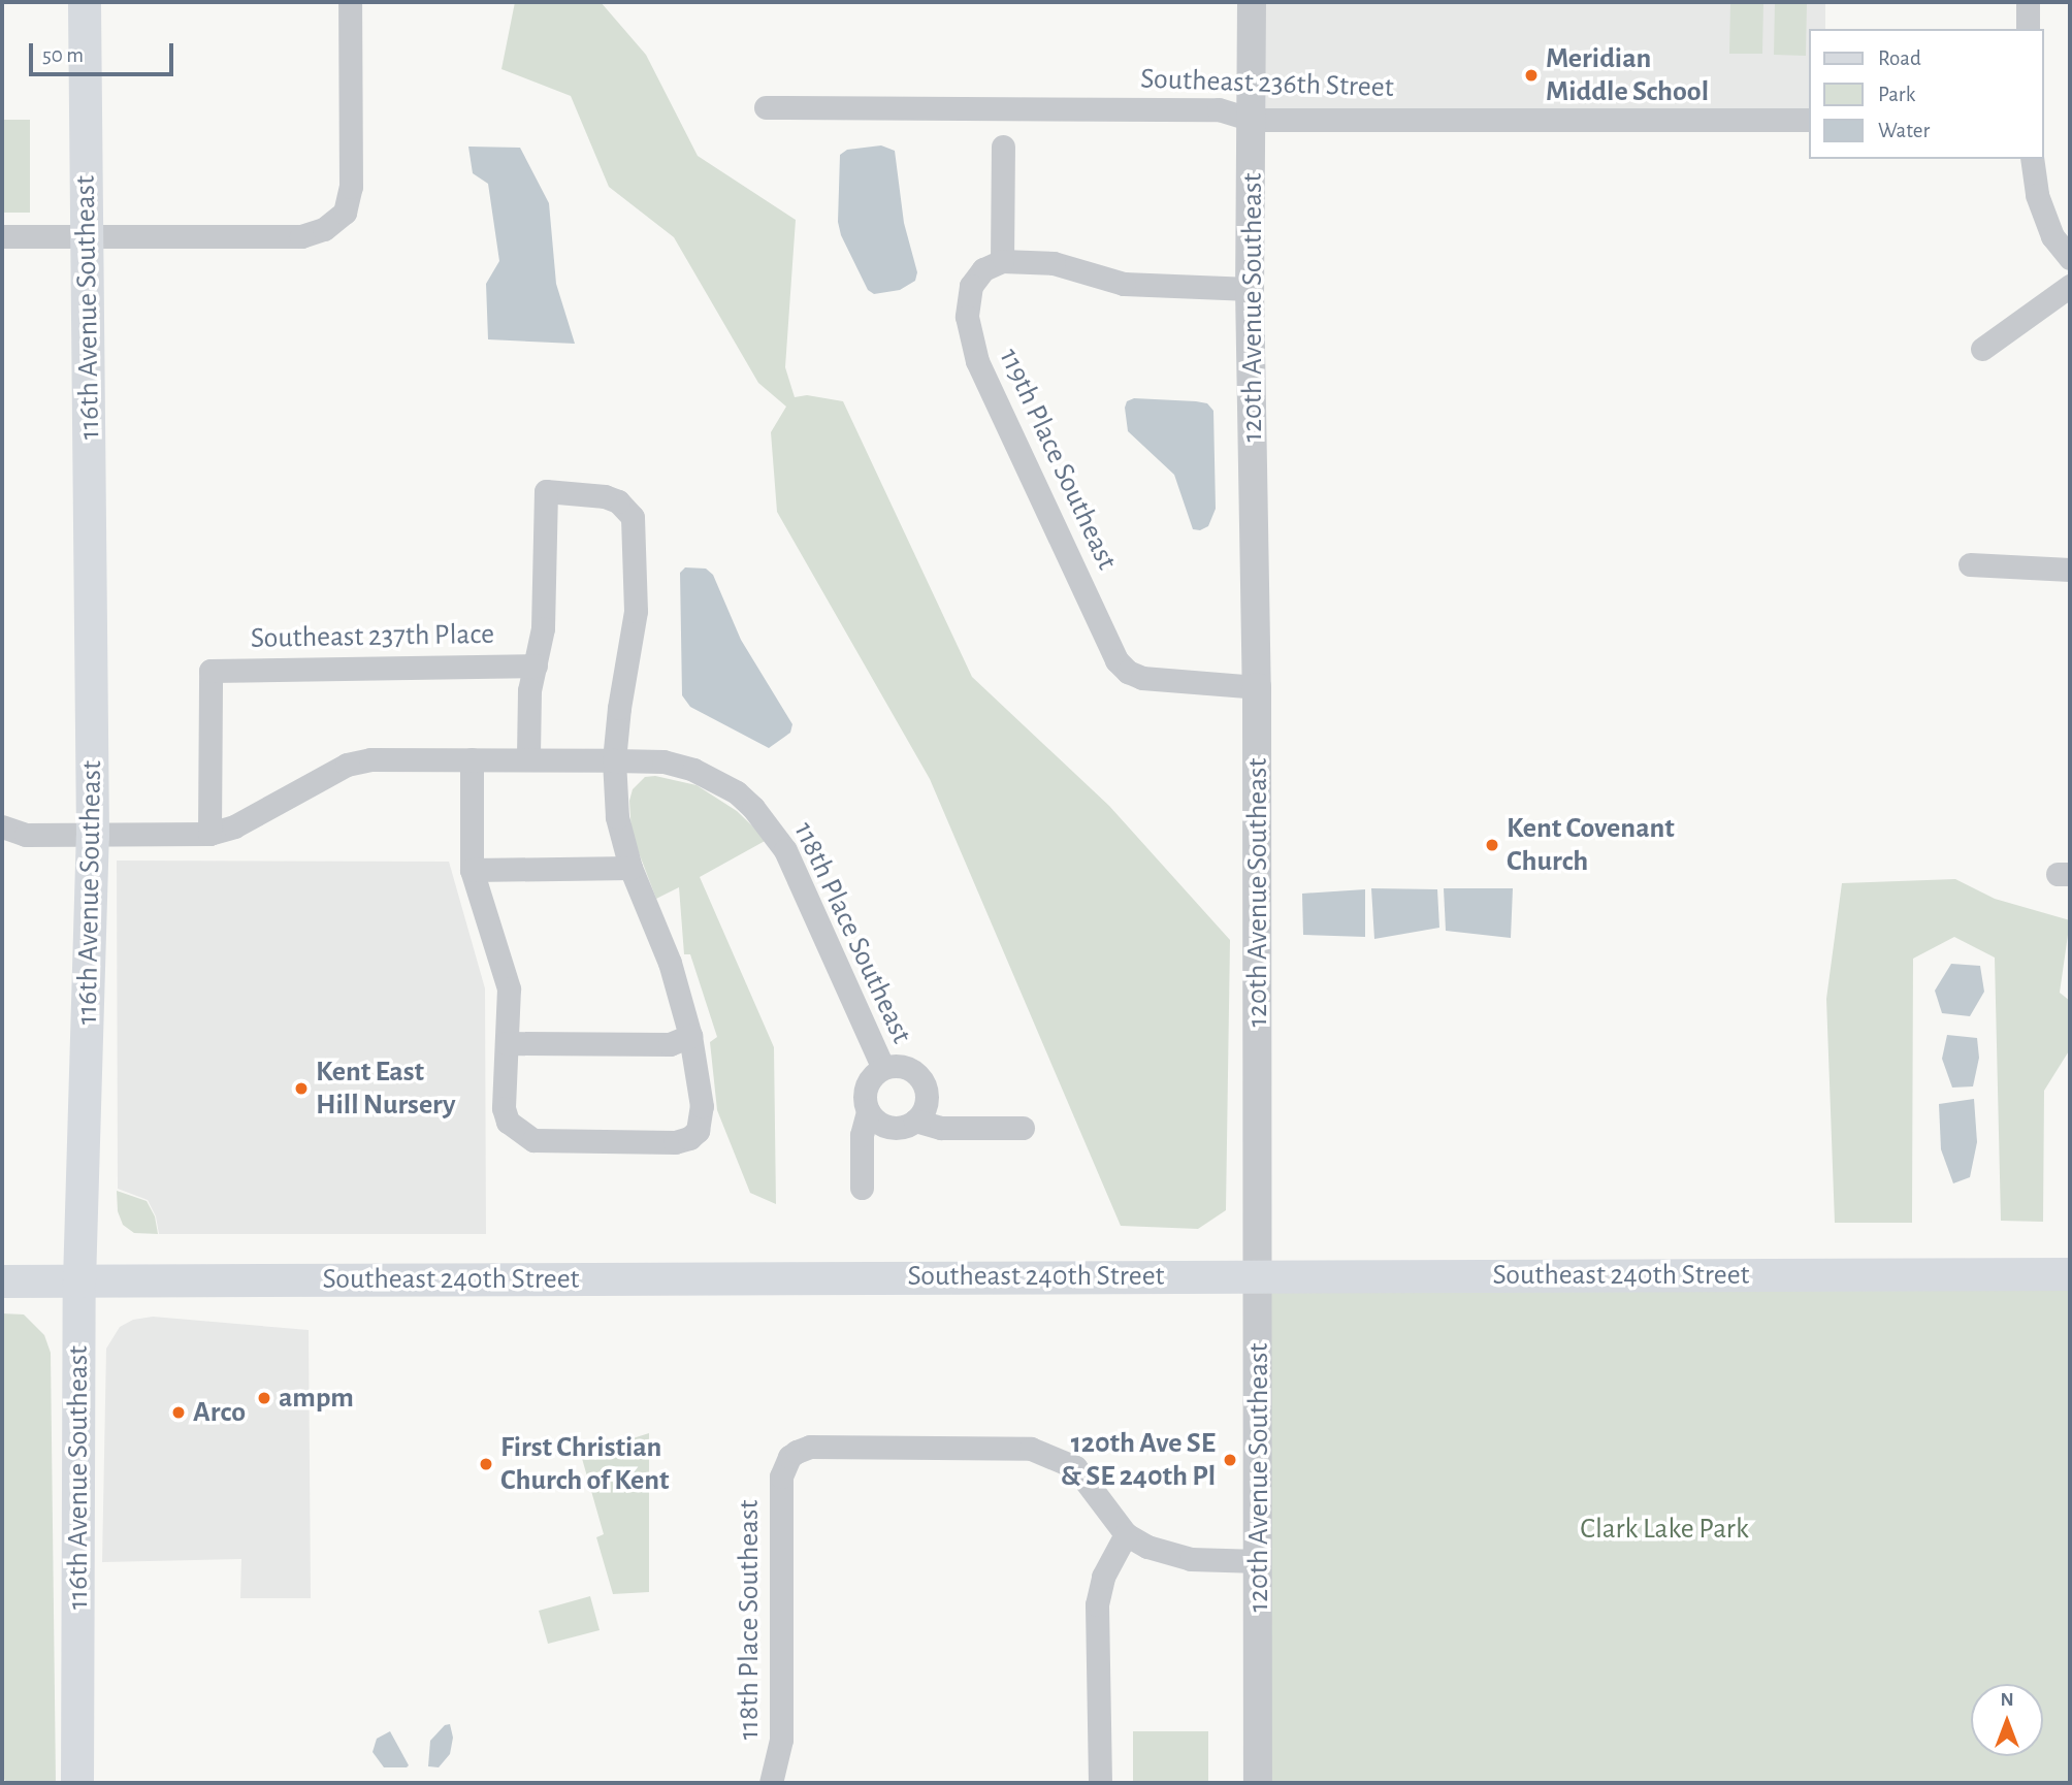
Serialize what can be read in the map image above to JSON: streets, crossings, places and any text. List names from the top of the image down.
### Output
{
  "streets": {
    "main road": ["116th Avenue Southeast", "Southeast 240th Street"],
    "street": [
      "Southeast 236th Street",
      "120th Avenue Southeast",
      "119th Place Southeast",
      "Southeast 237th Place",
      "118th Place Southeast"
    ]
  },
  "crossings": [
    ["Southeast 236th Street", "120th Avenue Southeast"],
    ["116th Avenue Southeast", "118th Place Southeast"],
    ["116th Avenue Southeast", "Southeast 240th Street"],
    ["120th Avenue Southeast", "119th Place Southeast"],
    ["120th Avenue Southeast", "Southeast 240th Street"],
    ["Southeast 237th Place", "118th Place Southeast"]
  ],
  "parks": ["Clark Lake Park"],
  "places": [
    "Meridian Middle School",
    "Kent Covenant Church",
    "Kent East Hill Nursery",
    "ampm",
    "Arco",
    "120th Ave SE & SE 240th Pl",
    "First Christian Church of Kent"
  ],
  "legend": ["Road", "Park", "Water"],
  "scale_bar": "50 m",
  "north": "top"
}
